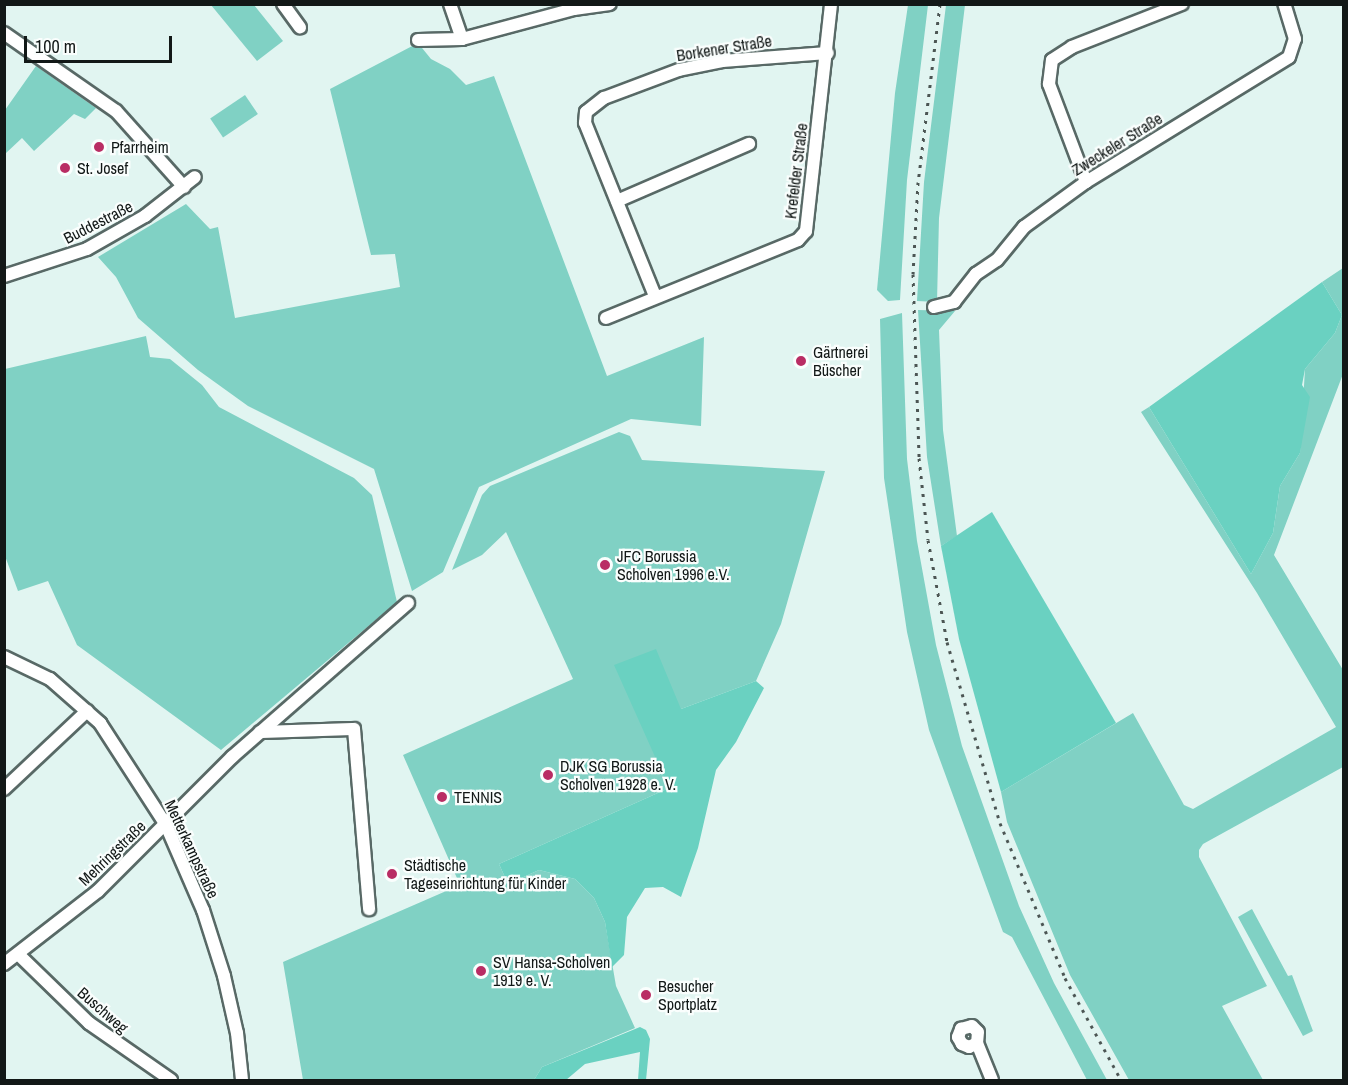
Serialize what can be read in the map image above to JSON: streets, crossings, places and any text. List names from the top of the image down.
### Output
{
  "streets": {
    "street": [
      "Borkener Straße",
      "Zweckeler Straße",
      "Krefelder Straße",
      "Buddestraße",
      "Metterkampstraße",
      "Mehringstraße",
      "Buschweg"
    ]
  },
  "crossings": [
    ["Borkener Straße", "Krefelder Straße"],
    ["Metterkampstraße", "Mehringstraße"],
    ["Mehringstraße", "Buschweg"]
  ],
  "places": [
    "Pfarrheim",
    "St. Josef",
    "Gärtnerei Büscher",
    "JFC Borussia Scholven 1996 e.V.",
    "DJK SG Borussia Scholven 1928 e. V.",
    "TENNIS",
    "Städtische Tageseinrichtung für Kinder",
    "SV Hansa-Scholven 1919 e. V.",
    "Besucher Sportplatz"
  ],
  "scale_bar": "100 m"
}
